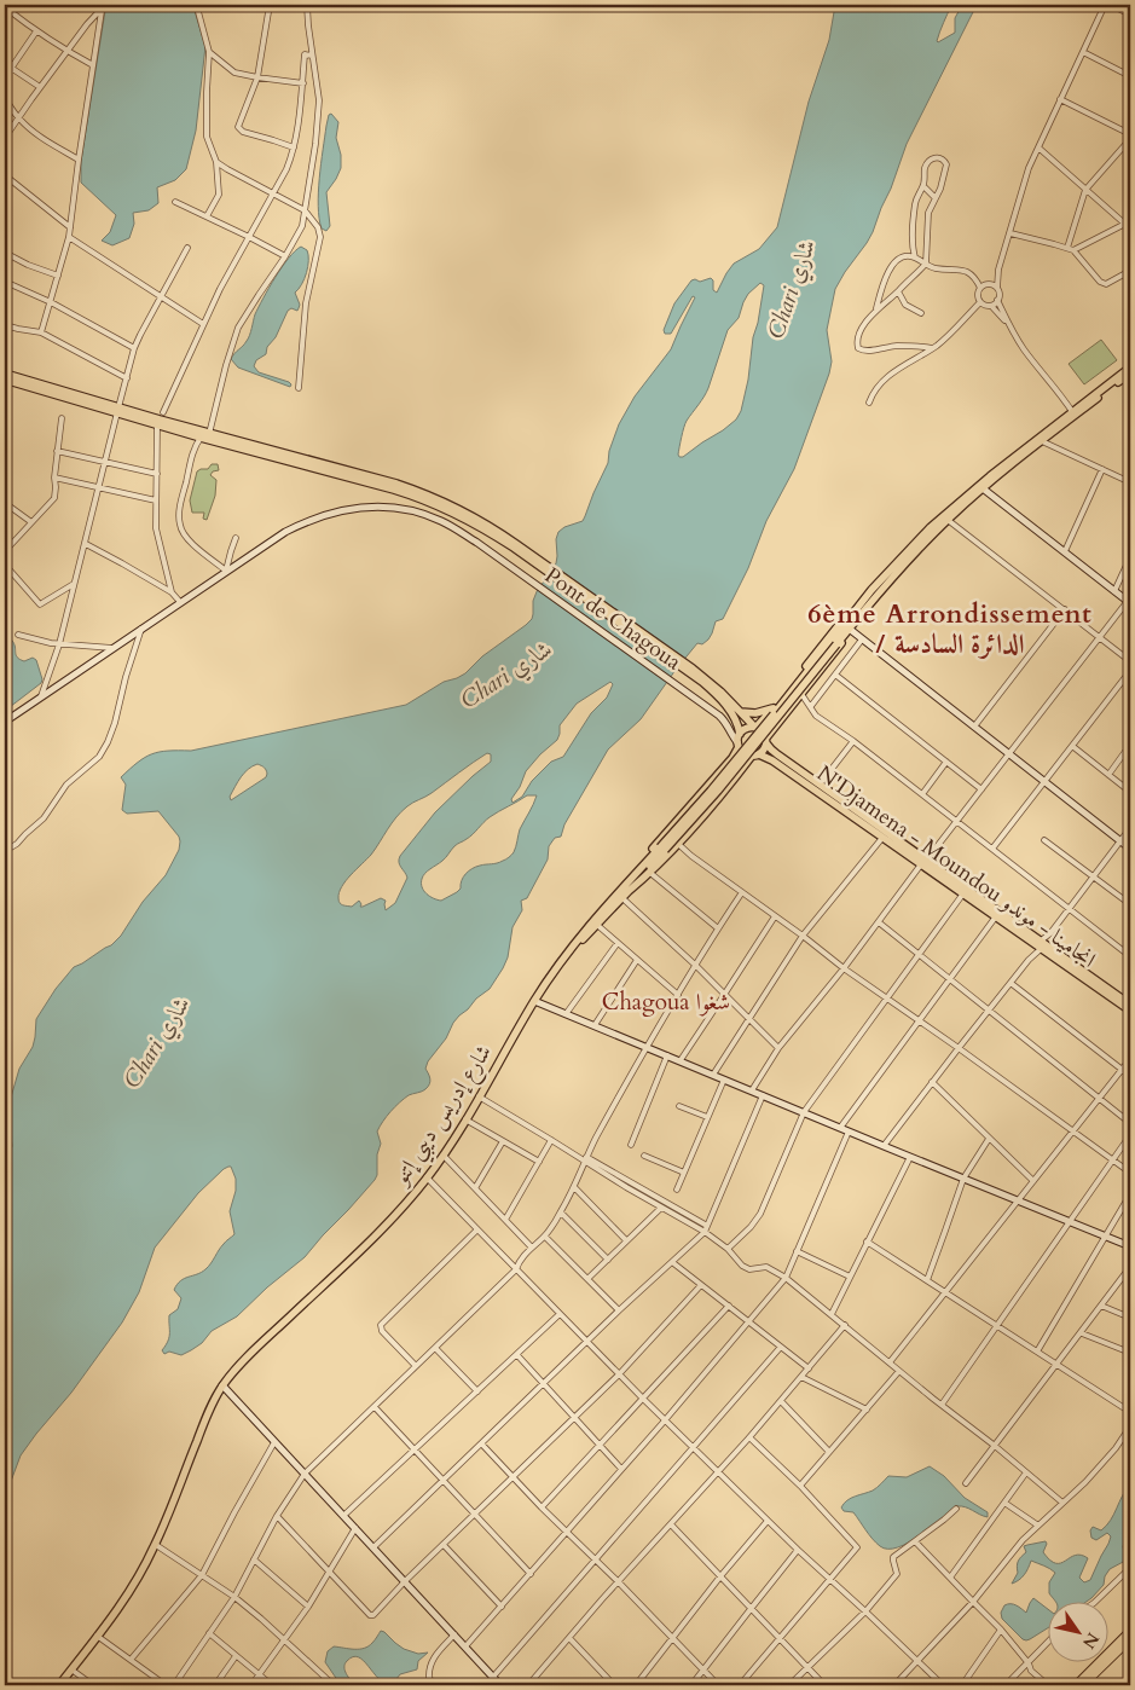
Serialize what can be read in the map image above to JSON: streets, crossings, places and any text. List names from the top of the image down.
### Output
{
  "streets": {
    "main road": ["N'Djamena - Moundou انجامينا - موندو", "شارع إدريس ديبي إتنو"],
    "street": ["Pont de Chagoua"]
  },
  "crossings": [
    ["Pont de Chagoua", "N'Djamena - Moundou انجامينا - موندو"]
  ],
  "districts": ["6ème Arrondissement / الدائرة السادسة", "Chagoua شغوا"],
  "water": ["Chari شاري"],
  "north": "bottom right"
}
